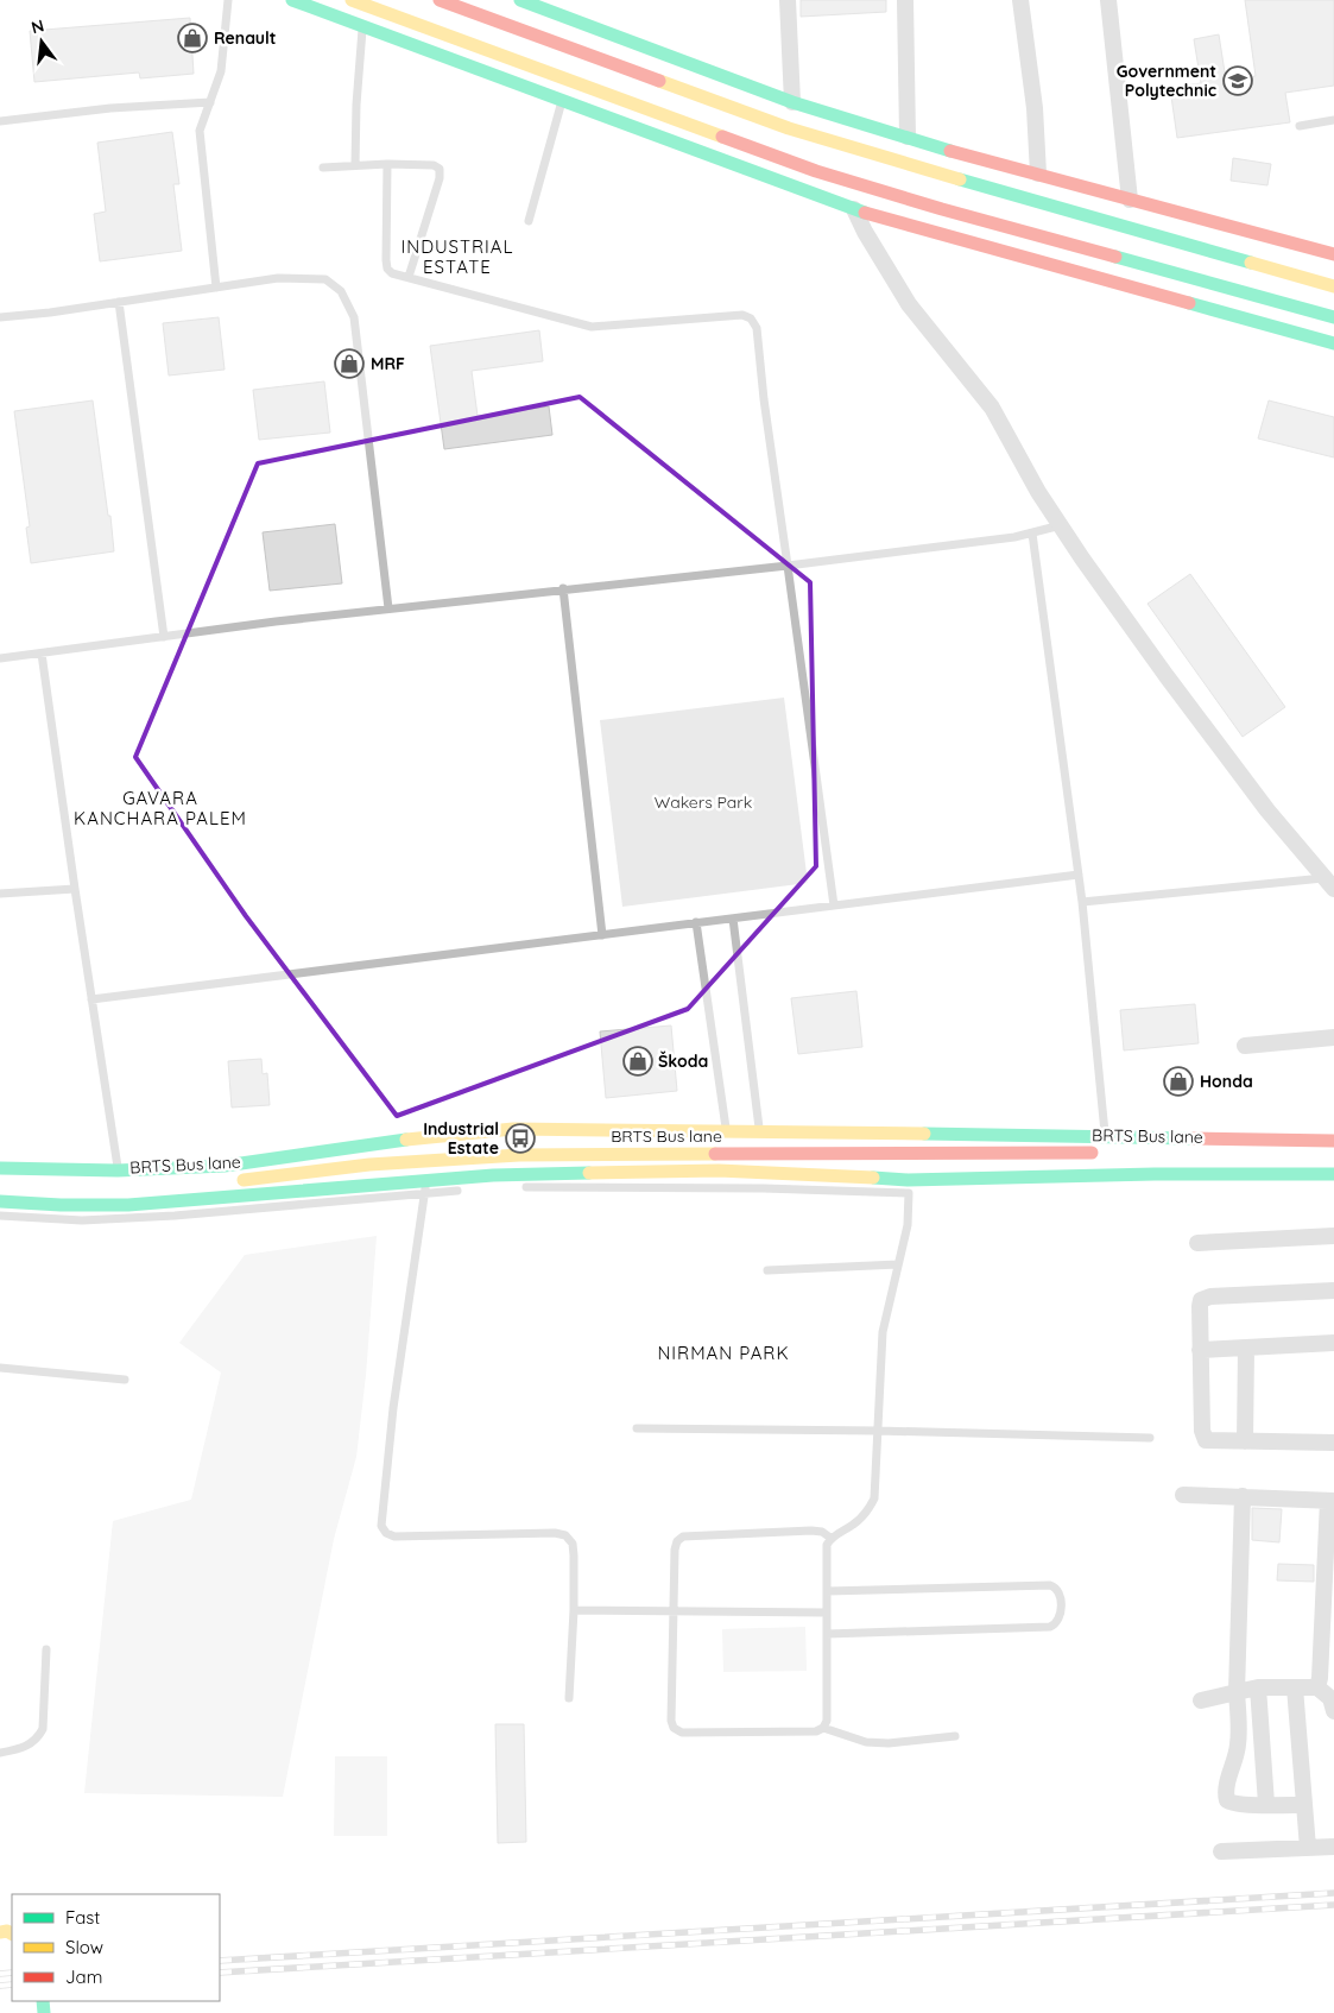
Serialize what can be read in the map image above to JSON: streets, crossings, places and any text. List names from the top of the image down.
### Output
{
  "streets": {
    "main road": ["BRTS Bus lane"]
  },
  "districts": ["INDUSTRIAL ESTATE", "GAVARA KANCHARA PALEM", "NIRMAN PARK"],
  "parks": ["Wakers Park"],
  "places": {
    "shop": [
      "Renault",
      "MRF",
      "Škoda",
      "Honda"
    ],
    "school or university": ["Government Polytechnic"],
    "bus stop": ["Industrial Estate"]
  },
  "legend": ["Fast", "Slow", "Jam"],
  "north": "top"
}
